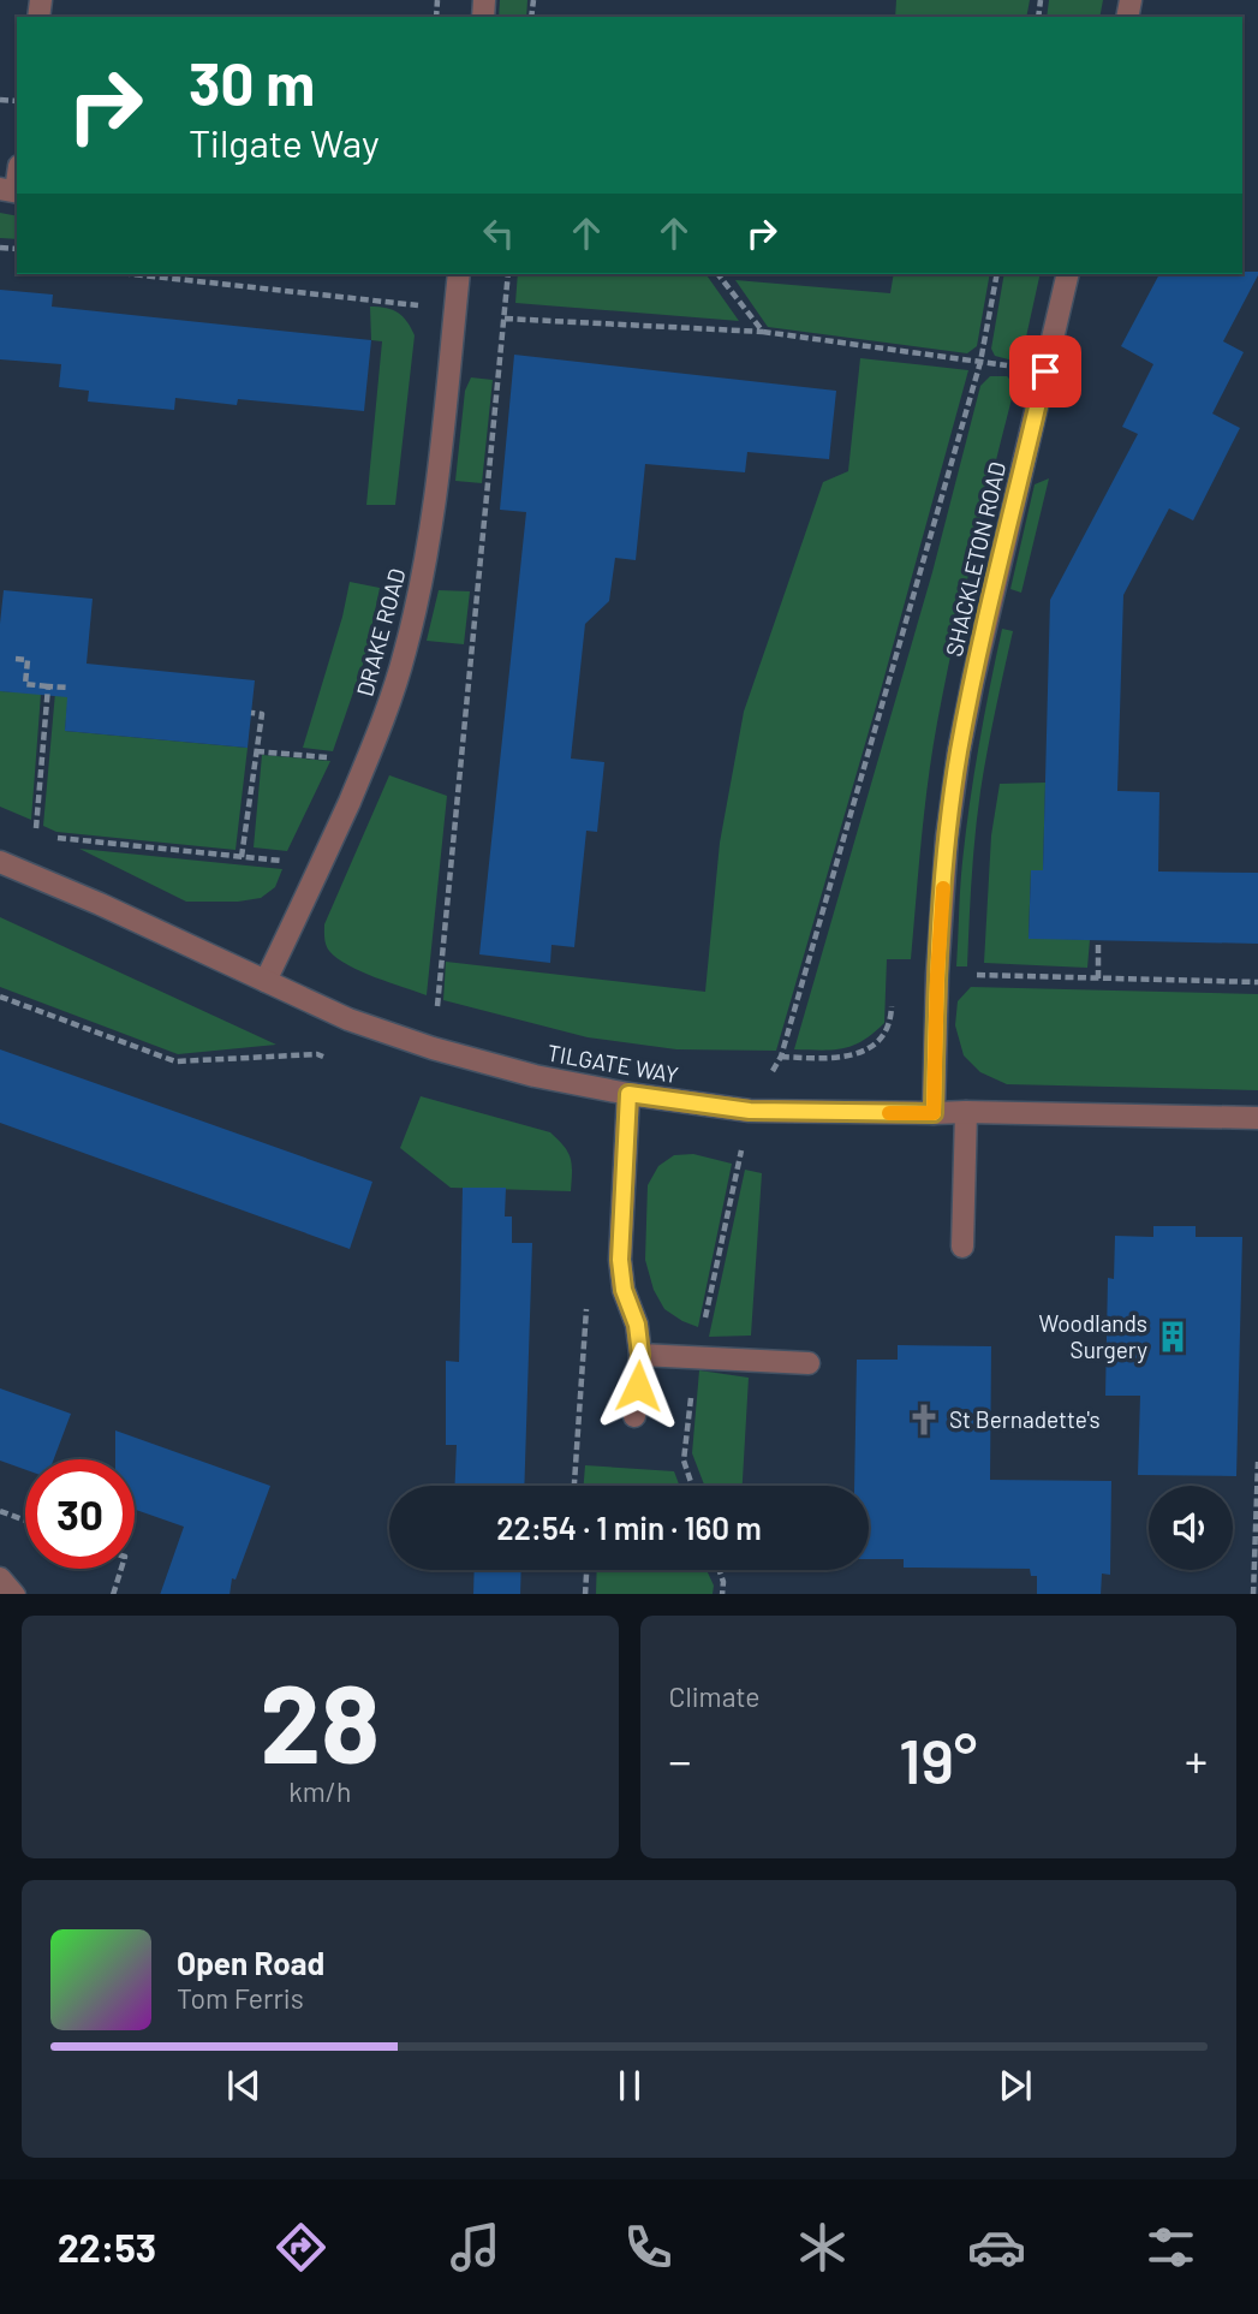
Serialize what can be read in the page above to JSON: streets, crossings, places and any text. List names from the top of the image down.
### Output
{
  "streets": {
    "street": ["SHACKLETON ROAD", "DRAKE ROAD", "TILGATE WAY"]
  },
  "crossings": [
    ["SHACKLETON ROAD", "TILGATE WAY"],
    ["DRAKE ROAD", "TILGATE WAY"]
  ],
  "places": {
    "building": ["Woodlands Surgery"],
    "church": ["St Bernadette's"]
  },
  "page": {
    "turn": ["30 m", "Tilgate Way"],
    "limit": "30",
    "trip": "22:54 · 1 min · 160 m",
    "tile": [
      ["28", "km/h"],
      "Climate"
    ],
    "heat": ["−", "19°", "+"],
    "song": ["Open Road", "Tom Ferris"],
    "tabs": "22:53"
  }
}
